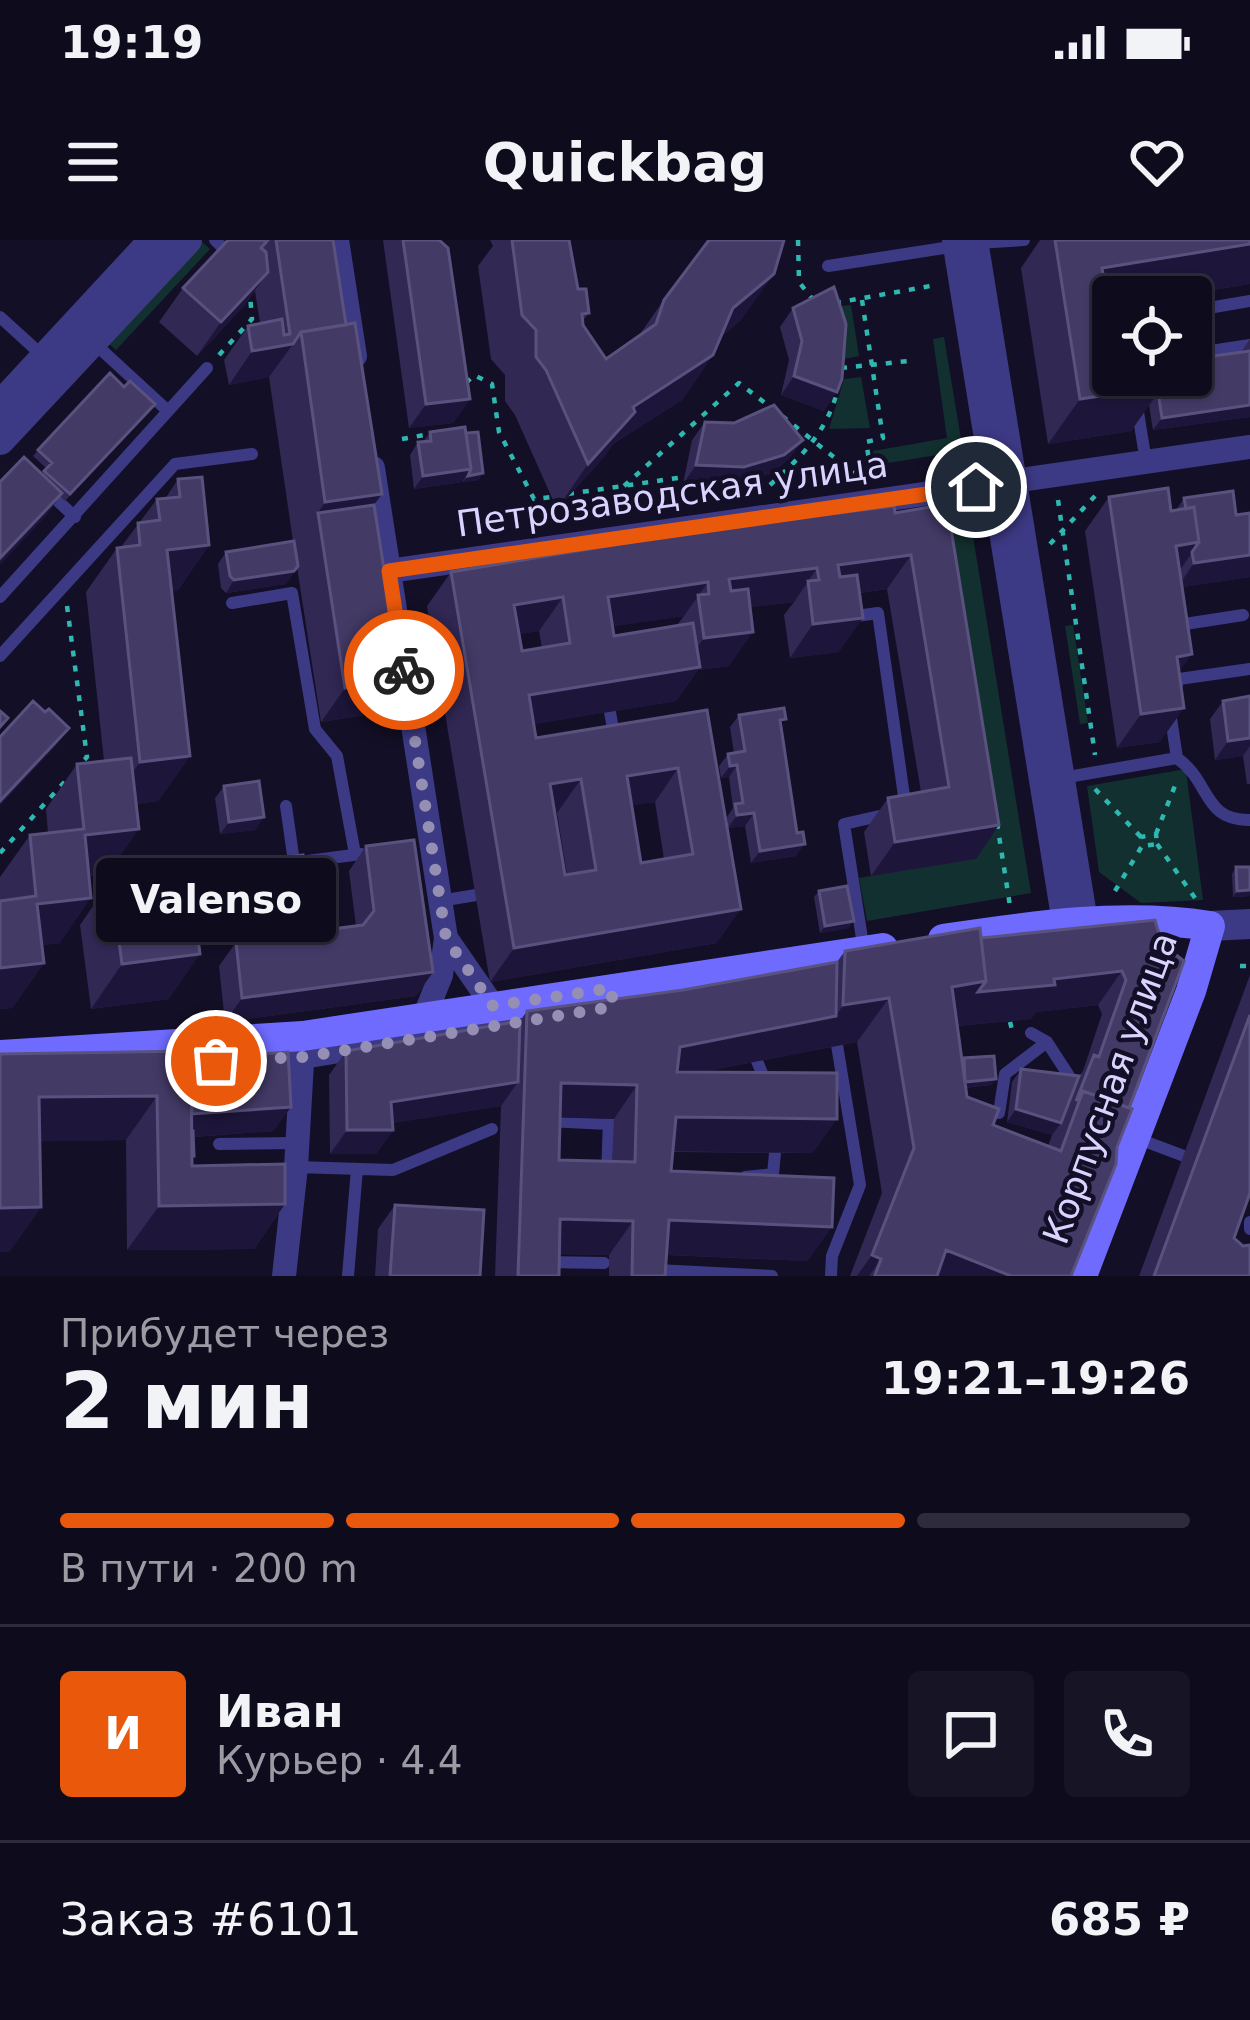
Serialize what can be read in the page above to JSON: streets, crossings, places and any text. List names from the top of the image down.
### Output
{
  "streets": {
    "main road": ["Корпусная улица"],
    "street": ["Петрозаводская улица"]
  },
  "places": ["Valenso"],
  "page": {
    "status": "19:19",
    "header": "Quickbag",
    "bubble": "Valenso",
    "heading": ["2 мин", "Прибудет через", "19:21–19:26"],
    "panel": [
      "Иван",
      "Курьер · 4.4",
      "Заказ #6101",
      "685 ₽"
    ],
    "bar": "В пути · 200 m",
    "round": "И"
  }
}
